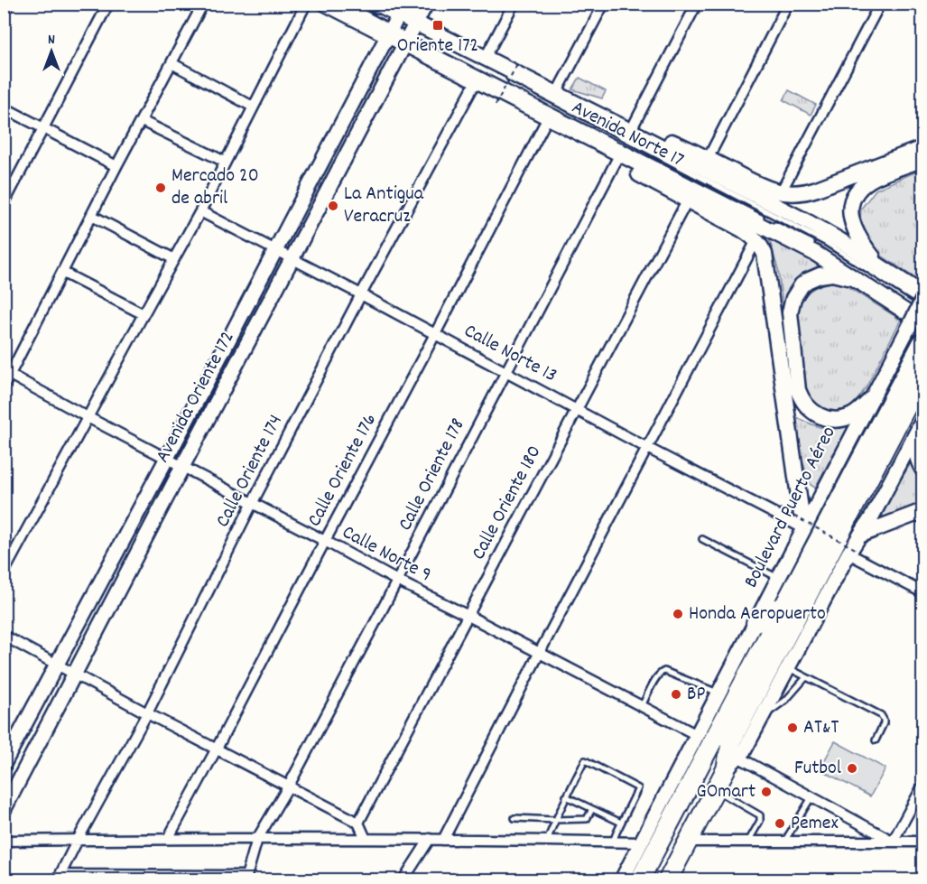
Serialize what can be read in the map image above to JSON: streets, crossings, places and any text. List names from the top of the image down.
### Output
{
  "streets": {
    "main road": ["Avenida Norte 17"],
    "street": [
      "Calle Norte 13",
      "Avenida Oriente 172",
      "Calle Oriente 176",
      "Calle Oriente 174",
      "Calle Oriente 178",
      "Calle Oriente 180",
      "Boulevard Puerto Aéreo",
      "Calle Norte 9"
    ]
  },
  "crossings": [
    ["Avenida Norte 17", "Avenida Oriente 172"],
    ["Avenida Norte 17", "Calle Oriente 176"],
    ["Avenida Norte 17", "Calle Oriente 174"],
    ["Avenida Norte 17", "Calle Oriente 178"],
    ["Avenida Norte 17", "Boulevard Puerto Aéreo"],
    ["Calle Norte 13", "Avenida Oriente 172"],
    ["Calle Norte 13", "Calle Oriente 176"],
    ["Calle Norte 13", "Calle Oriente 174"],
    ["Calle Norte 13", "Calle Oriente 178"],
    ["Calle Norte 13", "Calle Oriente 180"],
    ["Calle Norte 13", "Boulevard Puerto Aéreo"],
    ["Avenida Oriente 172", "Calle Norte 9"],
    ["Calle Oriente 176", "Calle Norte 9"],
    ["Calle Oriente 174", "Calle Norte 9"],
    ["Calle Oriente 178", "Calle Norte 9"],
    ["Calle Oriente 180", "Calle Norte 9"],
    ["Boulevard Puerto Aéreo", "Calle Norte 9"]
  ],
  "places": {
    "transit": ["Oriente 172"],
    "other": [
      "Mercado 20 de abril",
      "La Antigua Veracruz",
      "Honda Aeropuerto",
      "BP",
      "AT&T",
      "Futbol",
      "GOmart",
      "Pemex"
    ]
  },
  "north": "top"
}
